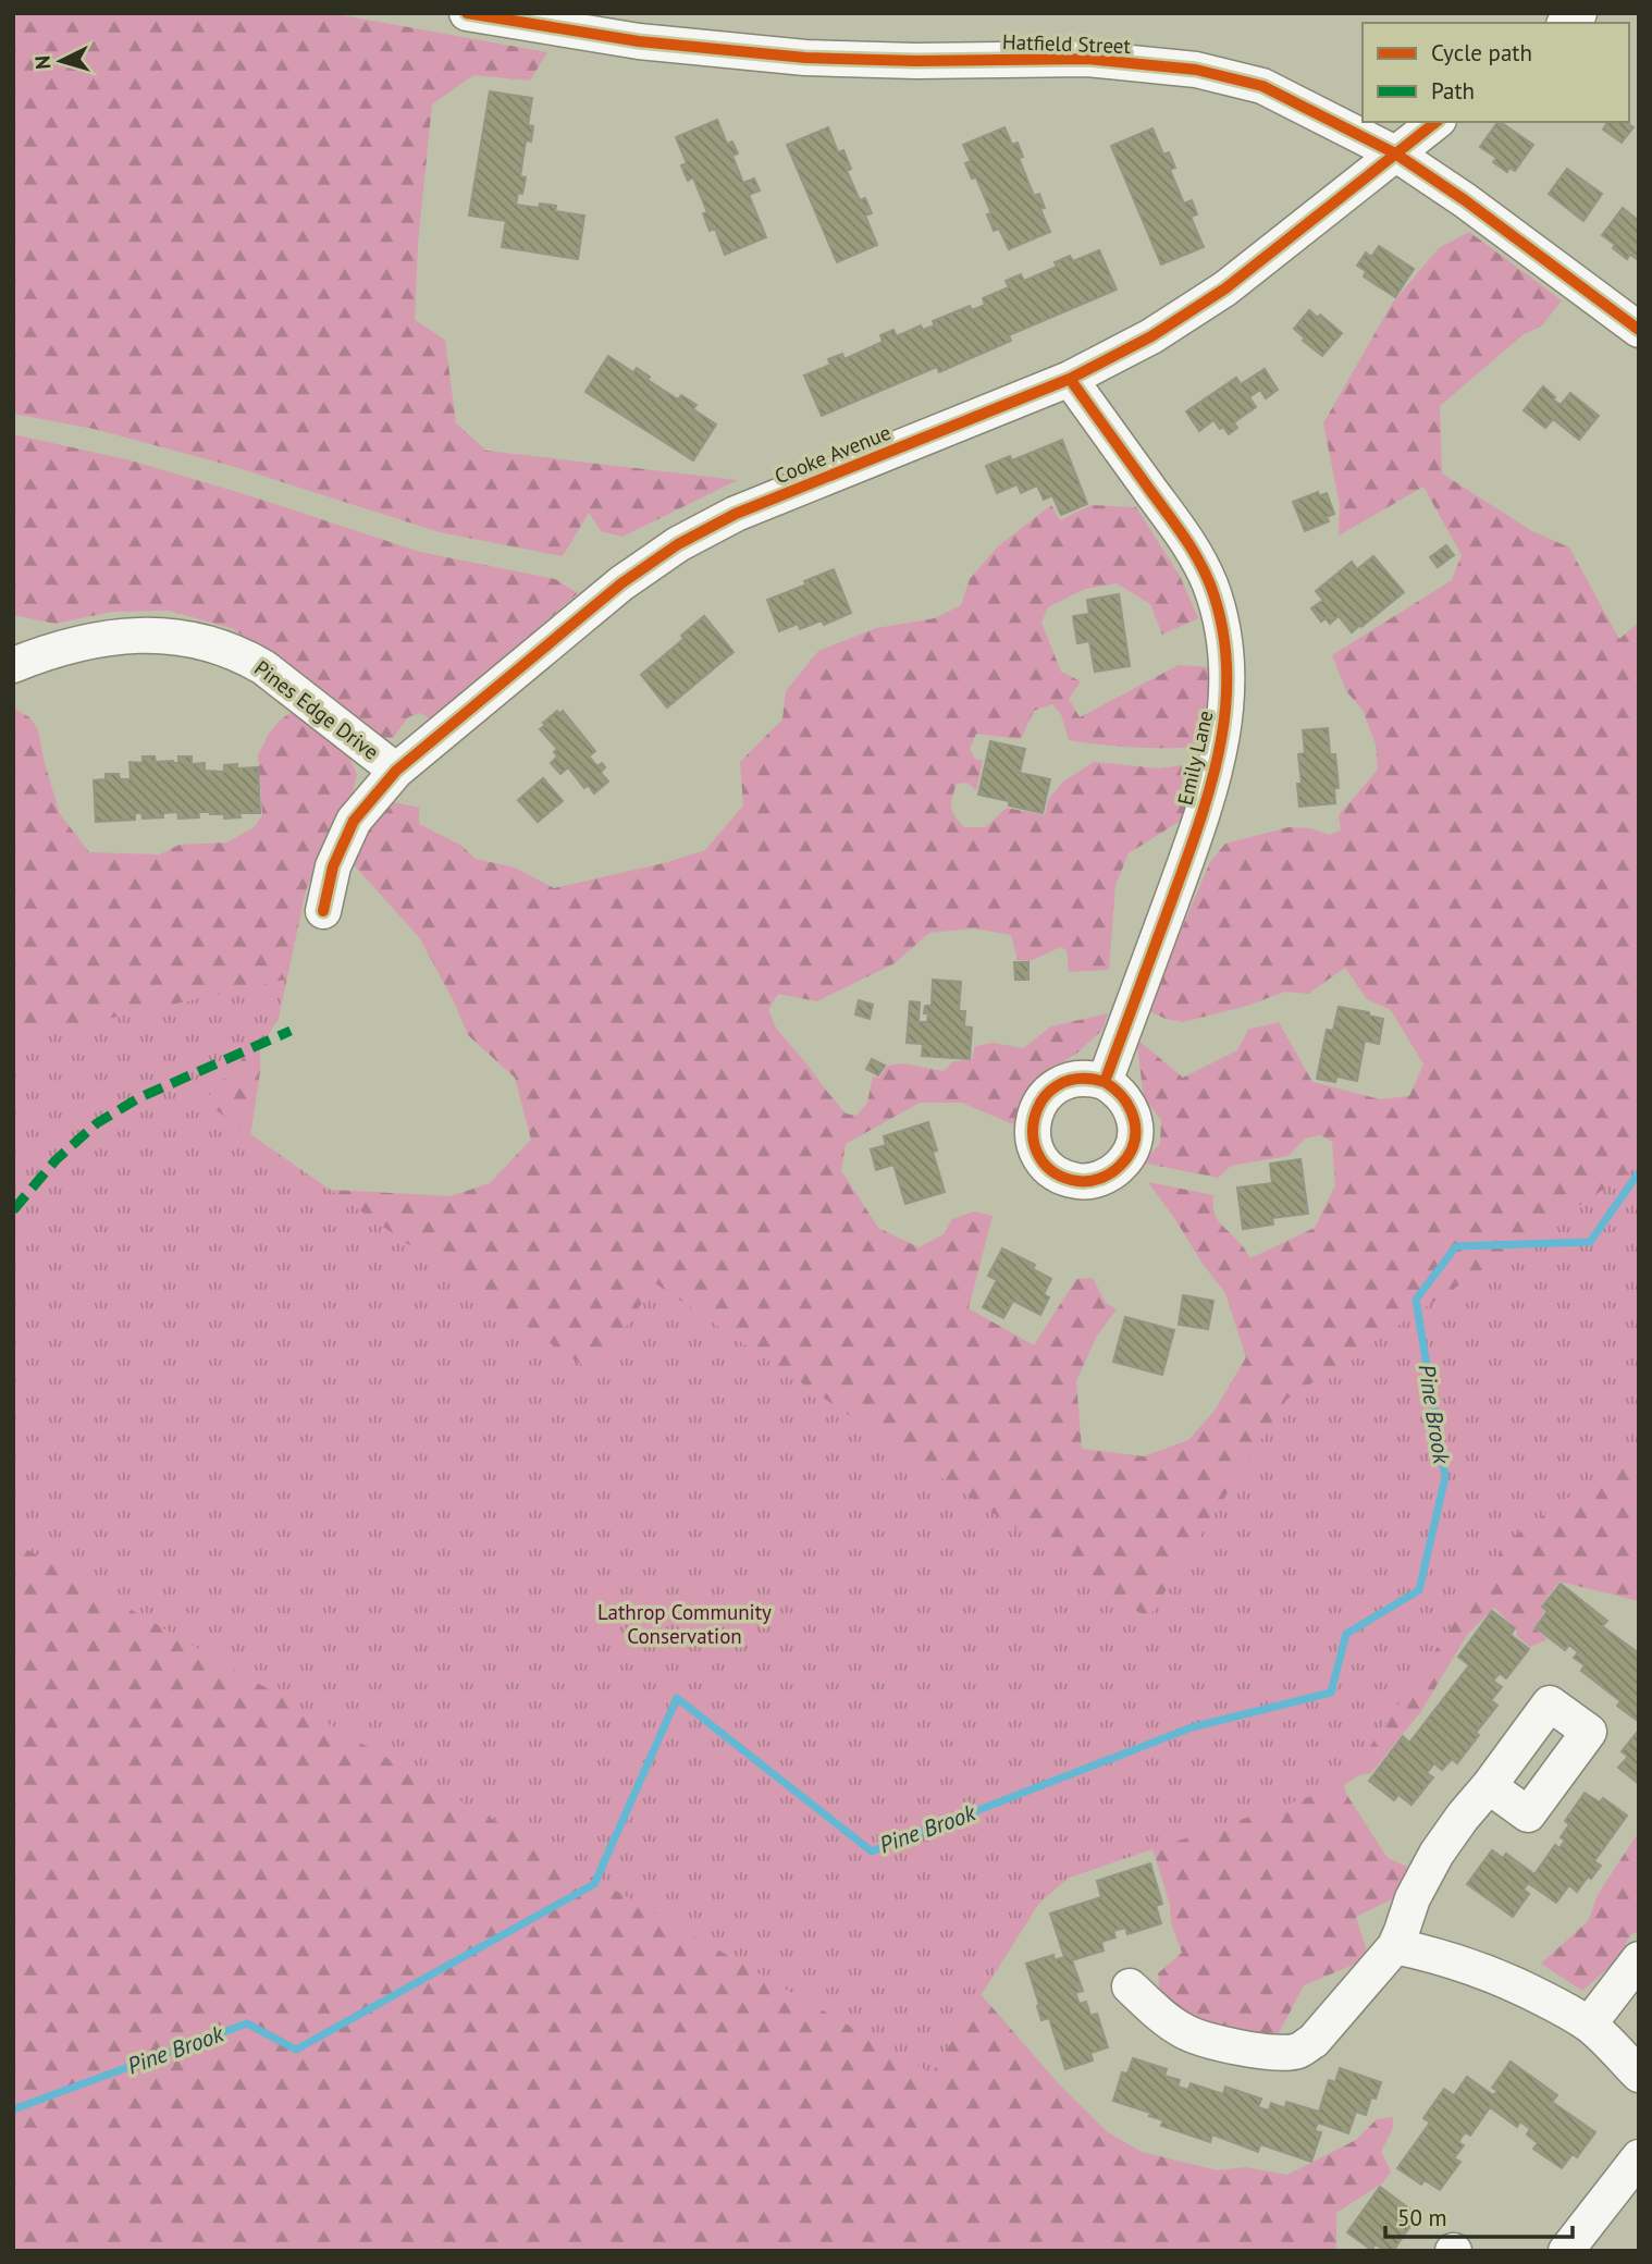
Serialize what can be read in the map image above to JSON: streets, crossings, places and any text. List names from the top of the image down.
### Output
{
  "streets": {
    "street": [
      "Hatfield Street",
      "Cooke Avenue",
      "Pines Edge Drive",
      "Emily Lane"
    ]
  },
  "crossings": [
    ["Hatfield Street", "Cooke Avenue"],
    ["Cooke Avenue", "Pines Edge Drive"],
    ["Cooke Avenue", "Emily Lane"]
  ],
  "water": ["Pine Brook"],
  "parks": ["Lathrop Community Conservation"],
  "legend": ["Cycle path", "Path"],
  "scale_bar": "50 m",
  "north": "left"
}
